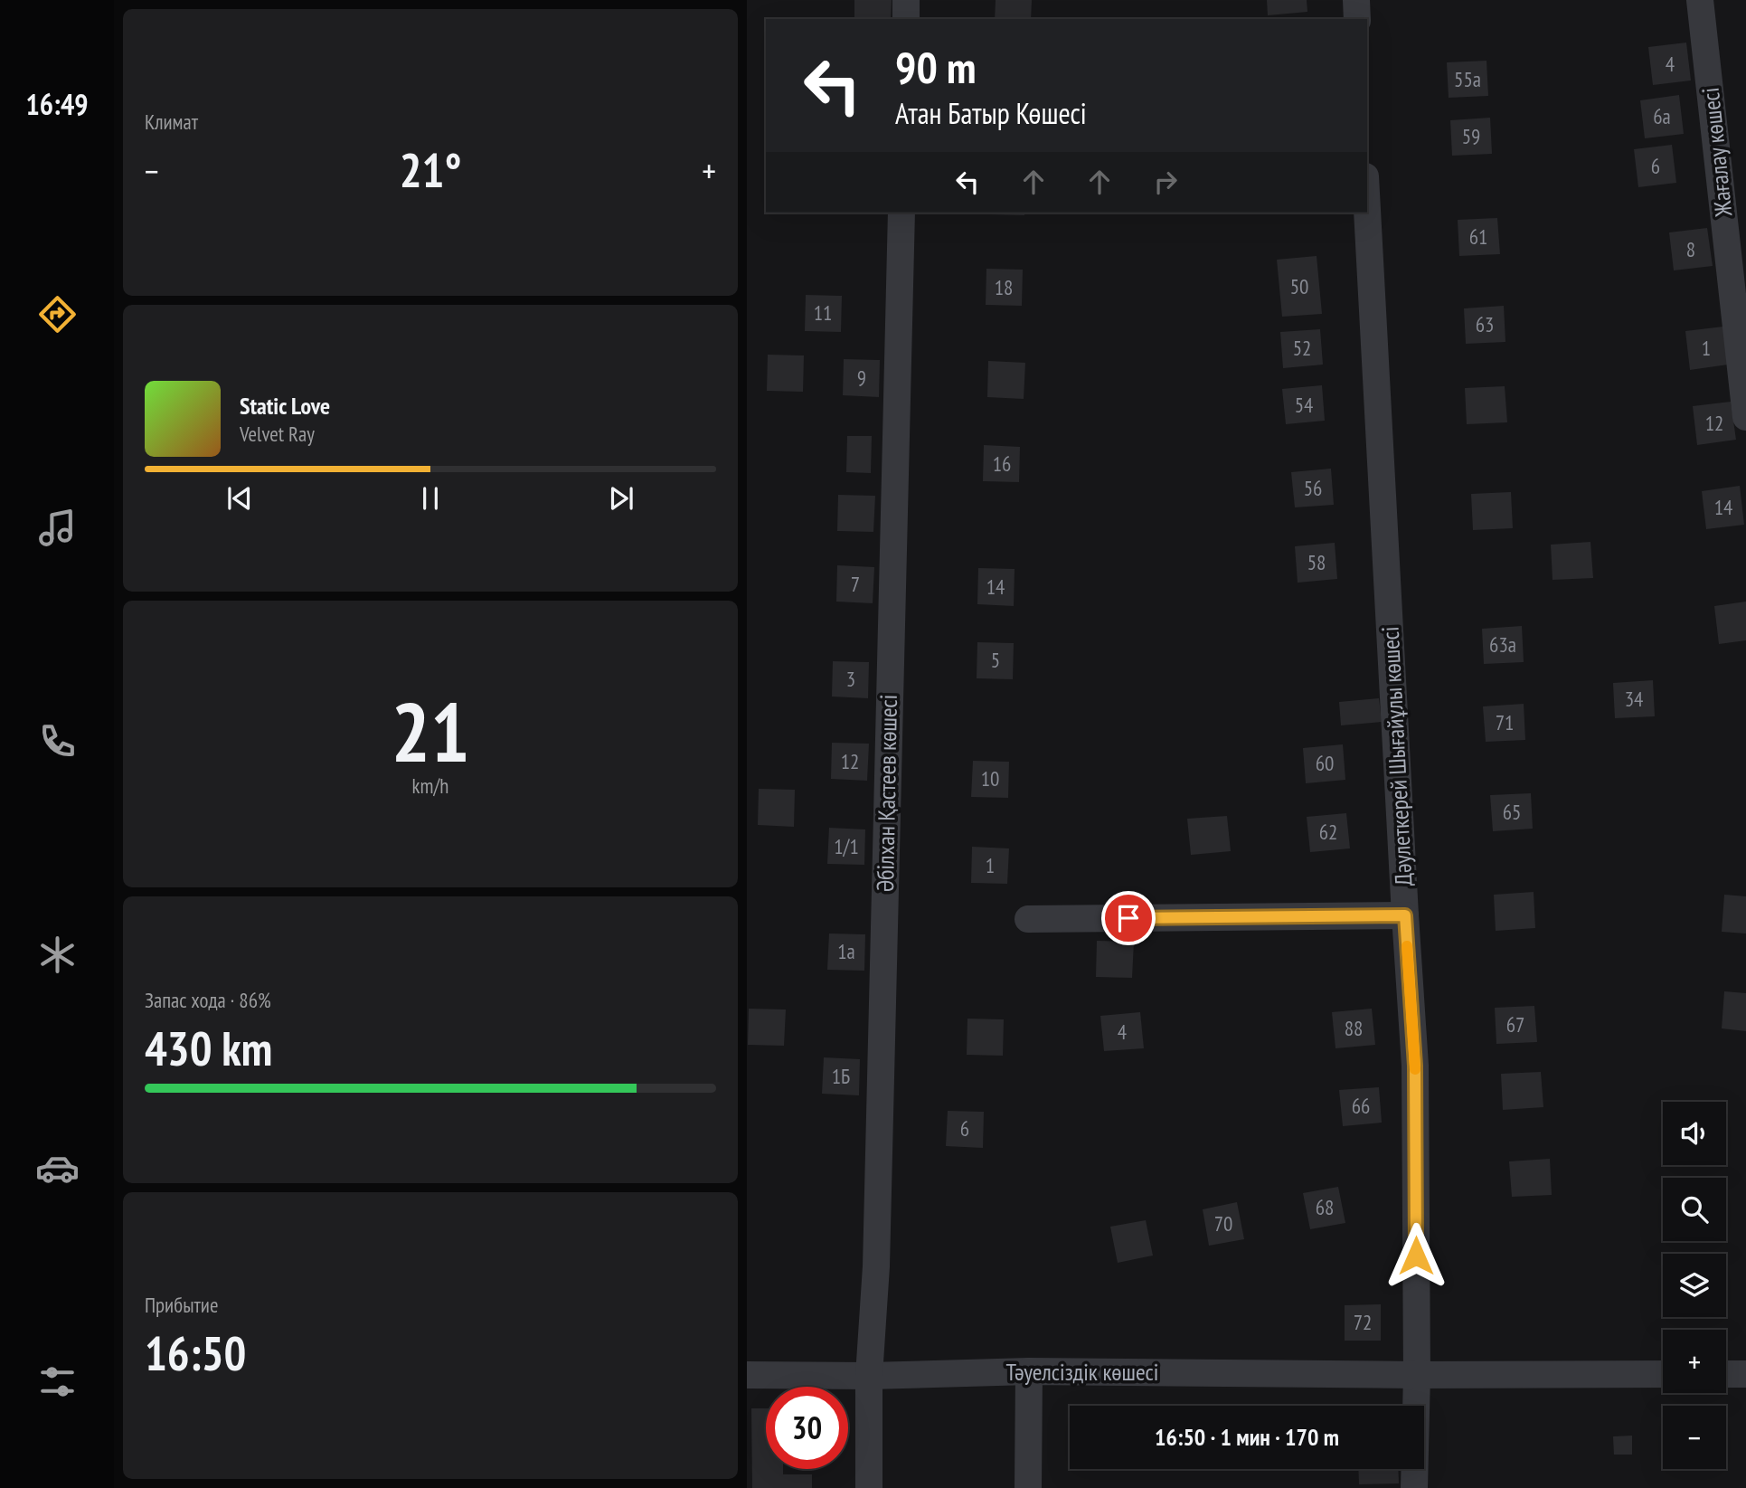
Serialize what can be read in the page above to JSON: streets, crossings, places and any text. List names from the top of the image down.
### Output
{
  "streets": {
    "street": [
      "Жағалау көшесі",
      "Дәулеткерей Шығайұлы көшесі",
      "Әбілхан Қастеев көшесі",
      "Тәуелсіздік көшесі"
    ]
  },
  "crossings": [
    ["Дәулеткерей Шығайұлы көшесі", "Тәуелсіздік көшесі"],
    ["Әбілхан Қастеев көшесі", "Тәуелсіздік көшесі"]
  ],
  "house_numbers": [
    "4",
    "55а",
    "6а",
    "59",
    "6",
    "61",
    "8",
    "50",
    "18",
    "11",
    "63",
    "52",
    "1",
    "9",
    "54",
    "12",
    "16",
    "56",
    "14",
    "58",
    "7",
    "14",
    "63а",
    "5",
    "3",
    "34",
    "71",
    "12",
    "60",
    "10",
    "65",
    "62",
    "1/1",
    "1",
    "1а",
    "67",
    "88",
    "4",
    "1Б",
    "66",
    "6",
    "68",
    "70",
    "72"
  ],
  "page": {
    "tabs": "16:49",
    "tile": [
      "Климат",
      ["21", "km/h"],
      ["Запас хода · 86%", "430 km"],
      ["Прибытие", "16:50"]
    ],
    "turn": ["90 m", "Атан Батыр Көшесі"],
    "heat": ["−", "21°", "+"],
    "song": ["Static Love", "Velvet Ray"],
    "map_buttons": ["+", "−"],
    "limit": "30",
    "trip": "16:50 · 1 мин · 170 m"
  }
}
